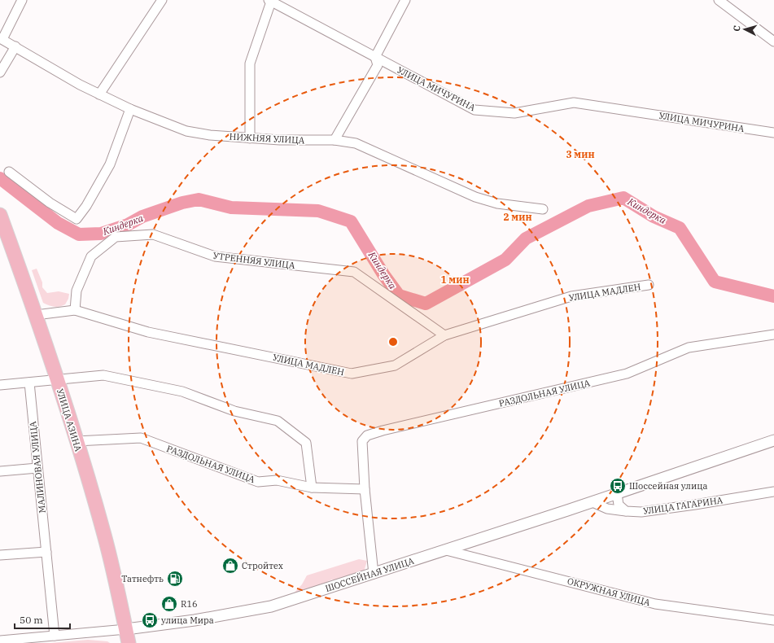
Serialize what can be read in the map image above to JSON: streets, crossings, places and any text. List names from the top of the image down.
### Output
{
  "streets": {
    "main road": ["УЛИЦА АЗИНА"],
    "street": [
      "УЛИЦА МИЧУРИНА",
      "НИЖНЯЯ УЛИЦА",
      "УТРЕННЯЯ УЛИЦА",
      "УЛИЦА МАДЛЕН",
      "РАЗДОЛЬНАЯ УЛИЦА",
      "МАЛИНОВАЯ УЛИЦА",
      "УЛИЦА ГАГАРИНА",
      "ШОССЕЙНАЯ УЛИЦА",
      "ОКРУЖНАЯ УЛИЦА"
    ]
  },
  "crossings": [
    ["УТРЕННЯЯ УЛИЦА", "УЛИЦА МАДЛЕН"],
    ["УЛИЦА МАДЛЕН", "УЛИЦА АЗИНА"],
    ["РАЗДОЛЬНАЯ УЛИЦА", "УЛИЦА АЗИНА"],
    ["РАЗДОЛЬНАЯ УЛИЦА", "ШОССЕЙНАЯ УЛИЦА"],
    ["УЛИЦА АЗИНА", "ШОССЕЙНАЯ УЛИЦА"],
    ["УЛИЦА ГАГАРИНА", "ШОССЕЙНАЯ УЛИЦА"],
    ["ШОССЕЙНАЯ УЛИЦА", "ОКРУЖНАЯ УЛИЦА"]
  ],
  "water": ["Киндерка"],
  "places": {
    "bus stop": ["Шоссейная улица", "улица Мира"],
    "shop": ["Стройтех", "R16"],
    "fuel station": ["Татнефть"]
  },
  "scale_bar": "50 m",
  "north": "left",
  "rings": ["3 мин", "2 мин", "1 мин"]
}
